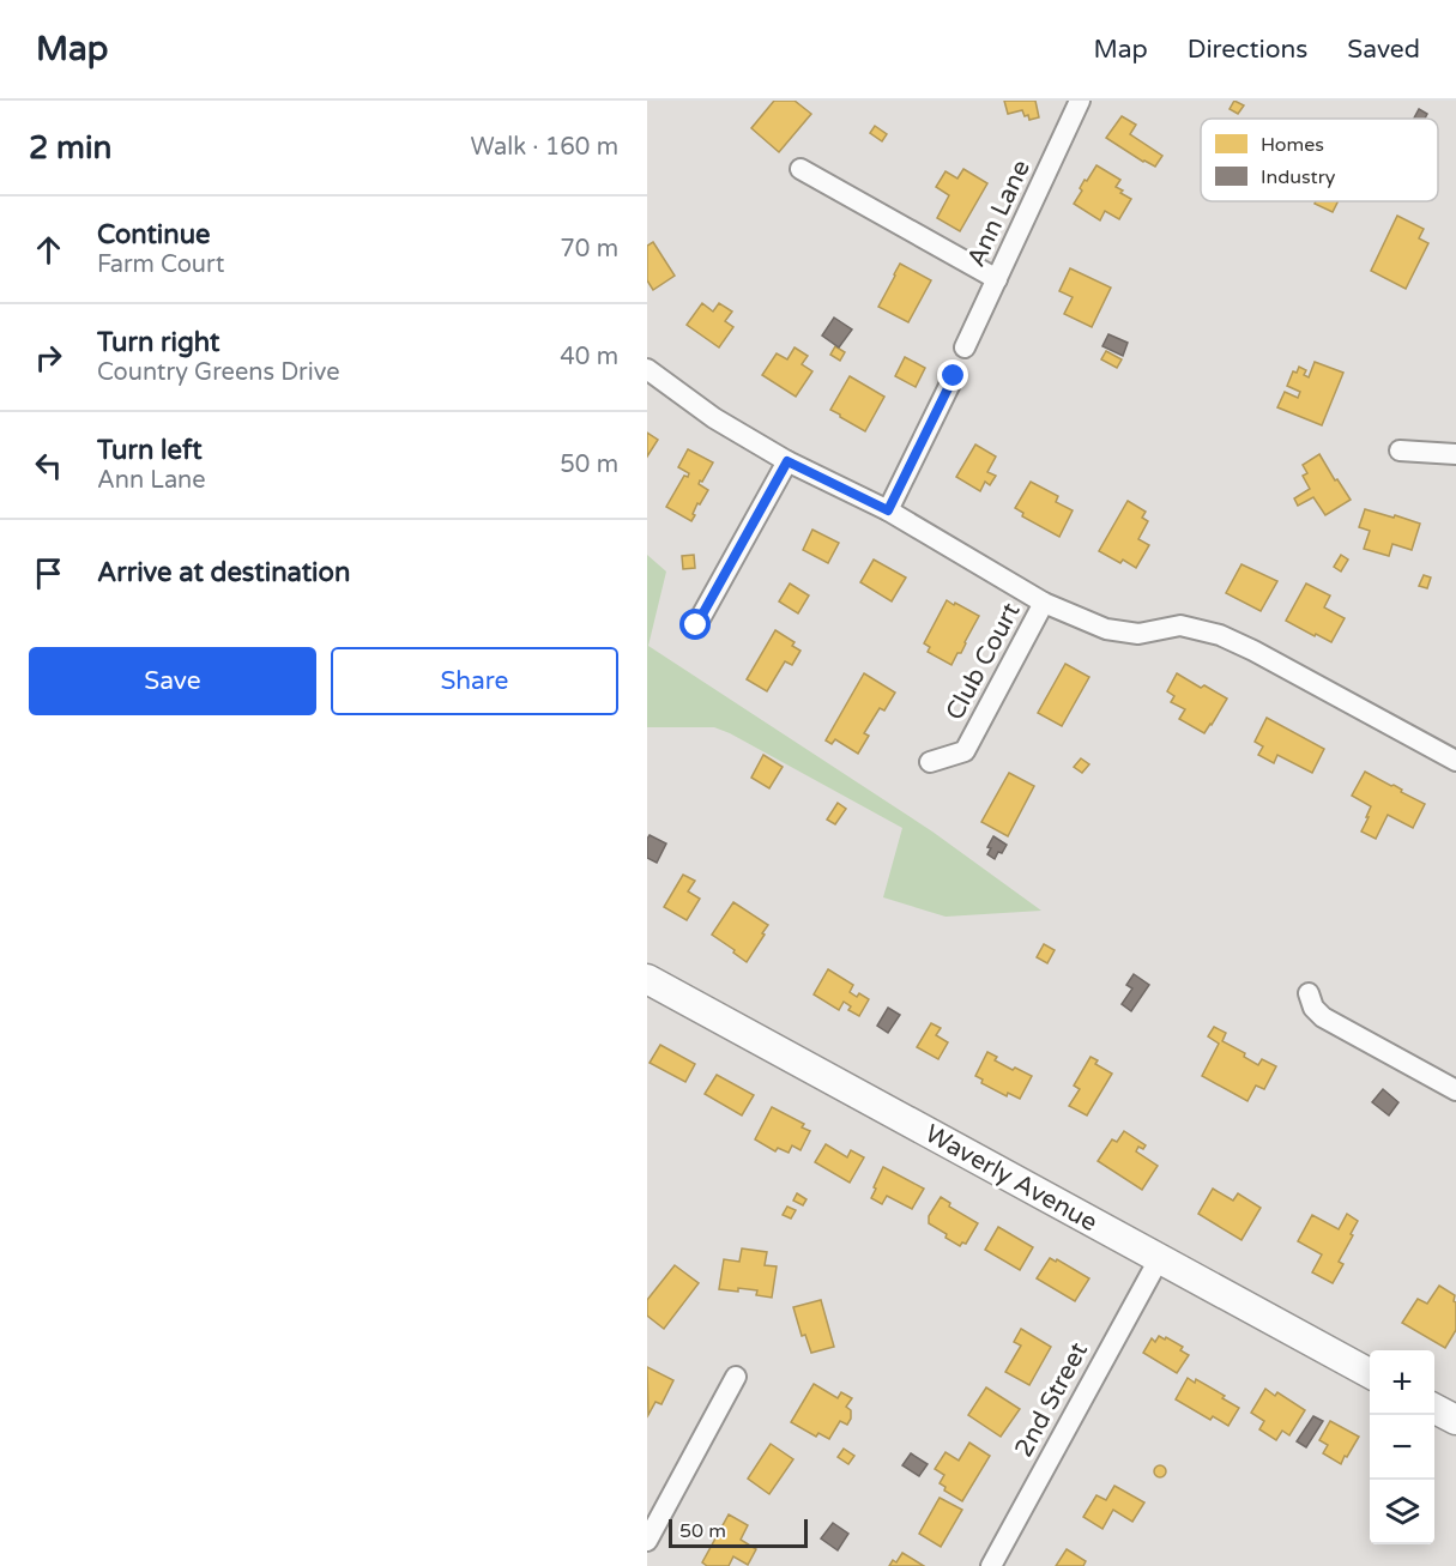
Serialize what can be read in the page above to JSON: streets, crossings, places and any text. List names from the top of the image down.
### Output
{
  "streets": {
    "street": [
      "Ann Lane",
      "Club Court",
      "Waverly Avenue",
      "2nd Street"
    ]
  },
  "crossings": [
    ["Waverly Avenue", "2nd Street"]
  ],
  "legend": ["Homes", "Industry"],
  "scale_bar": "50 m",
  "page": {
    "header": "Map",
    "nav": ["Map", "Directions", "Saved"],
    "heading": ["2 min", "Walk · 160 m"],
    "list": [
      ["Continue", "Farm Court", "70 m"],
      ["Turn right", "Country Greens Drive", "40 m"],
      ["Turn left", "Ann Lane", "50 m"],
      "Arrive at destination"
    ],
    "buttons": ["Save", "Share"],
    "map_buttons": ["+", "−"],
    "scale": "50 m"
  }
}
